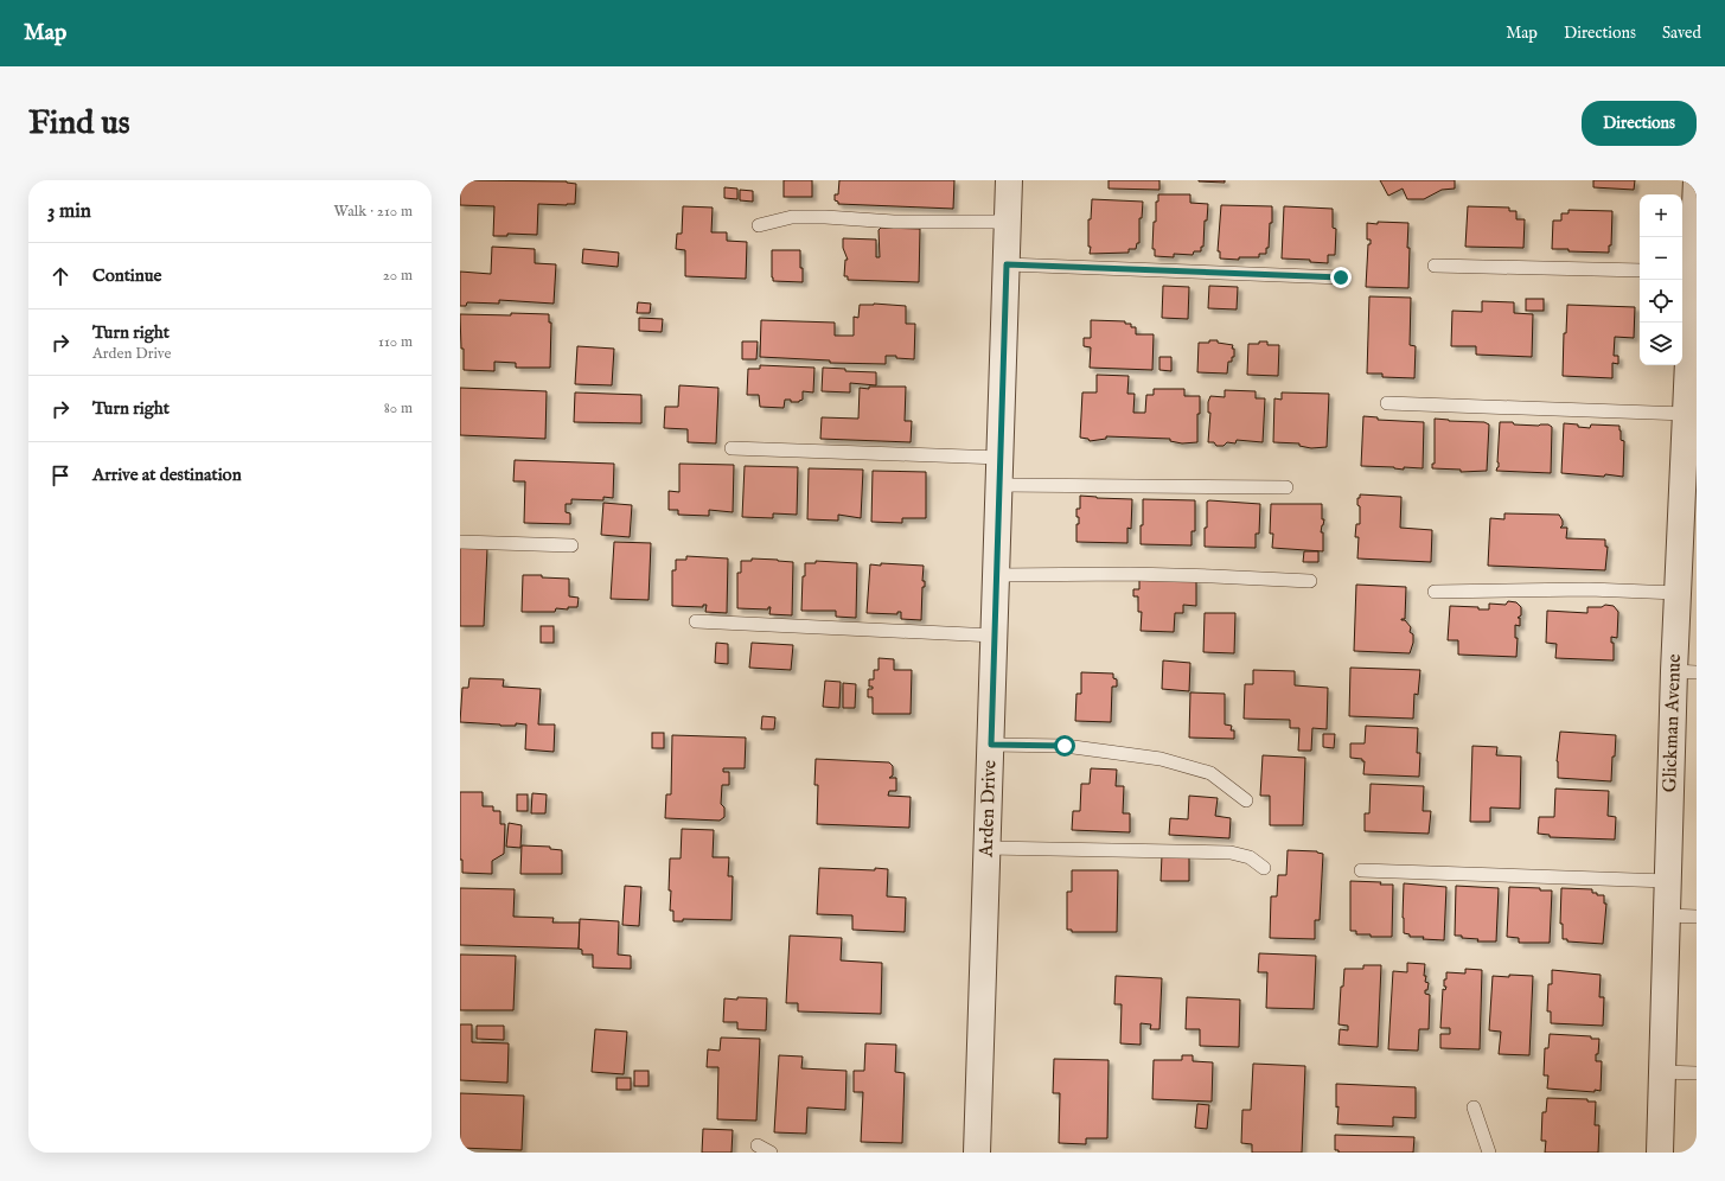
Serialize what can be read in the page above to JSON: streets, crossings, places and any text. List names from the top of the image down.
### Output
{
  "streets": {
    "street": ["Glickman Avenue", "Arden Drive"]
  },
  "page": {
    "header": "Map",
    "nav": ["Map", "Directions", "Saved"],
    "buttons": "Directions",
    "title": "Find us",
    "heading": ["3 min", "Walk · 210 m"],
    "map_buttons": ["+", "−"],
    "list": [
      ["Continue", "20 m"],
      ["Turn right", "Arden Drive", "110 m"],
      ["Turn right", "80 m"],
      "Arrive at destination"
    ]
  }
}
